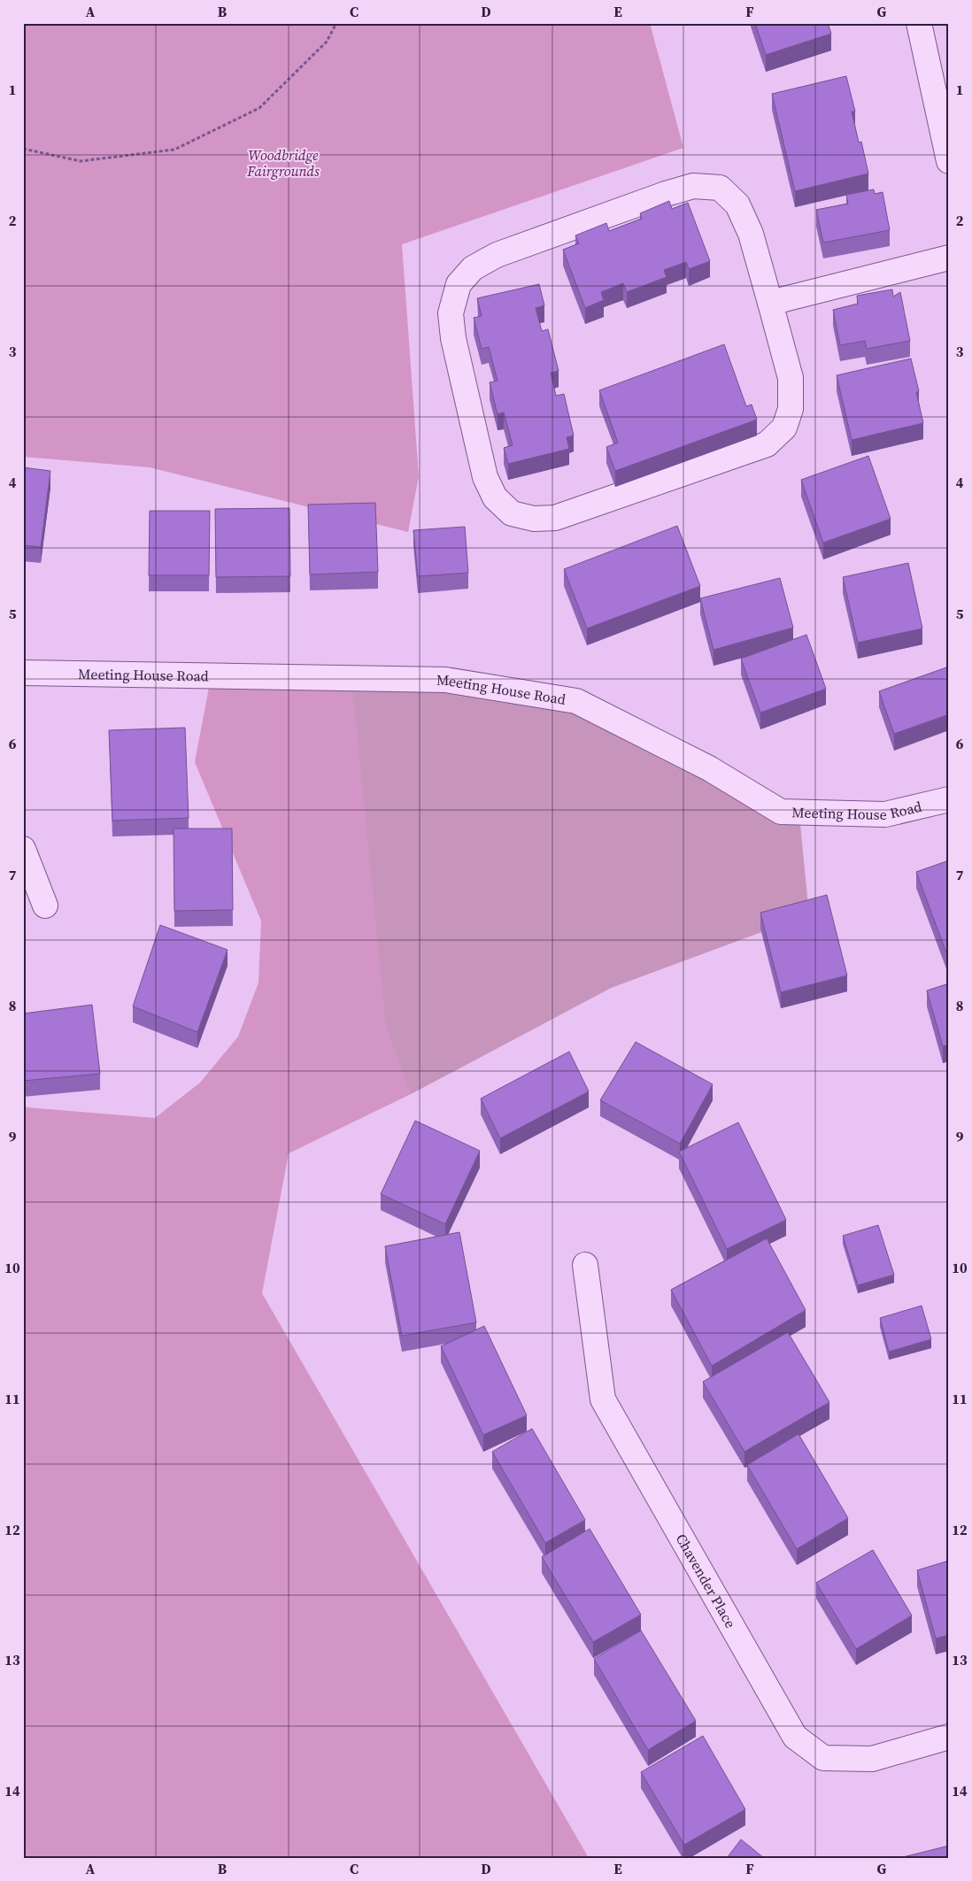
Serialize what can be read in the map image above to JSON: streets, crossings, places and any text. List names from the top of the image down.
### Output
{
  "streets": {
    "street": ["Meeting House Road", "Chavender Place"]
  },
  "parks": ["Woodbridge Fairgrounds"],
  "grid": {
    "columns": [
      "A",
      "B",
      "C",
      "D",
      "E",
      "F",
      "G"
    ],
    "rows": [
      "1",
      "2",
      "3",
      "4",
      "5",
      "6",
      "7",
      "8",
      "9",
      "10",
      "11",
      "12",
      "13",
      "14"
    ]
  }
}
